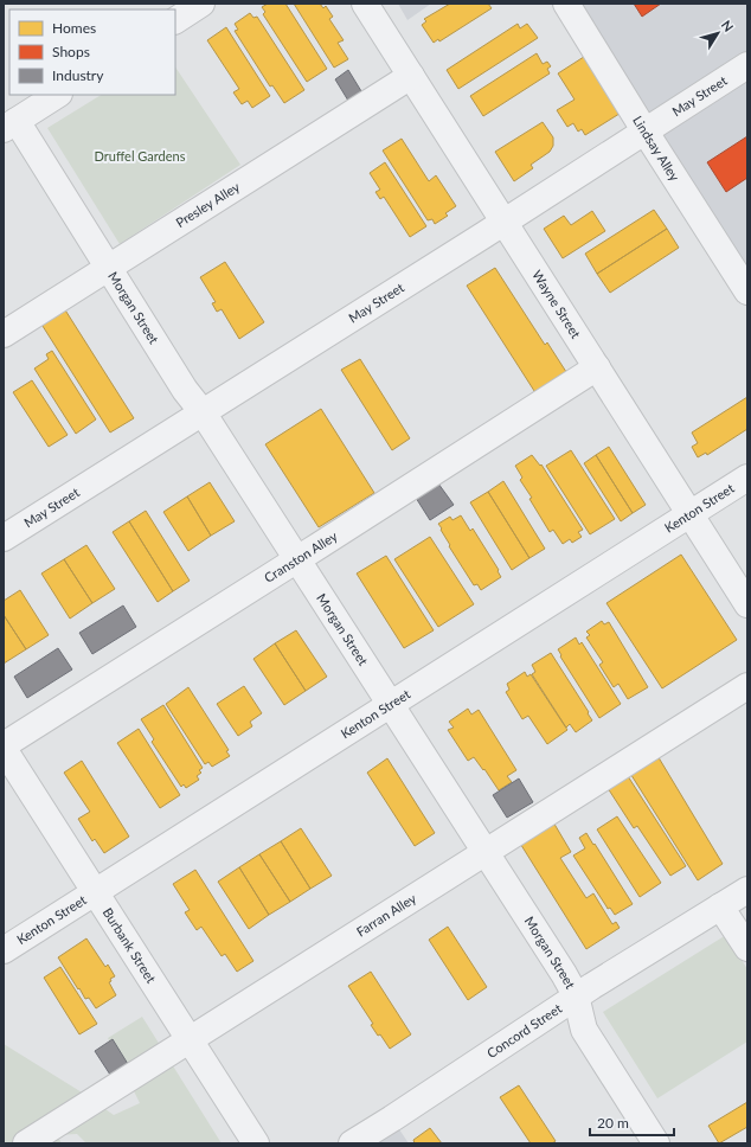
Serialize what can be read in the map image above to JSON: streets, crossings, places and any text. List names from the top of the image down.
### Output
{
  "streets": {
    "street": [
      "May Street",
      "Lindsay Alley",
      "Presley Alley",
      "Wayne Street",
      "Morgan Street",
      "Kenton Street",
      "Cranston Alley",
      "Farran Alley",
      "Burbank Street",
      "Concord Street"
    ]
  },
  "crossings": [
    ["May Street", "Lindsay Alley"],
    ["May Street", "Wayne Street"],
    ["May Street", "Morgan Street"],
    ["Presley Alley", "Wayne Street"],
    ["Presley Alley", "Morgan Street"],
    ["Wayne Street", "Kenton Street"],
    ["Wayne Street", "Cranston Alley"],
    ["Morgan Street", "Kenton Street"],
    ["Morgan Street", "Cranston Alley"],
    ["Morgan Street", "Farran Alley"],
    ["Morgan Street", "Concord Street"],
    ["Kenton Street", "Burbank Street"],
    ["Cranston Alley", "Burbank Street"],
    ["Farran Alley", "Burbank Street"]
  ],
  "parks": ["Druffel Gardens"],
  "legend": ["Homes", "Shops", "Industry"],
  "scale_bar": "20 m",
  "north": "top right"
}
